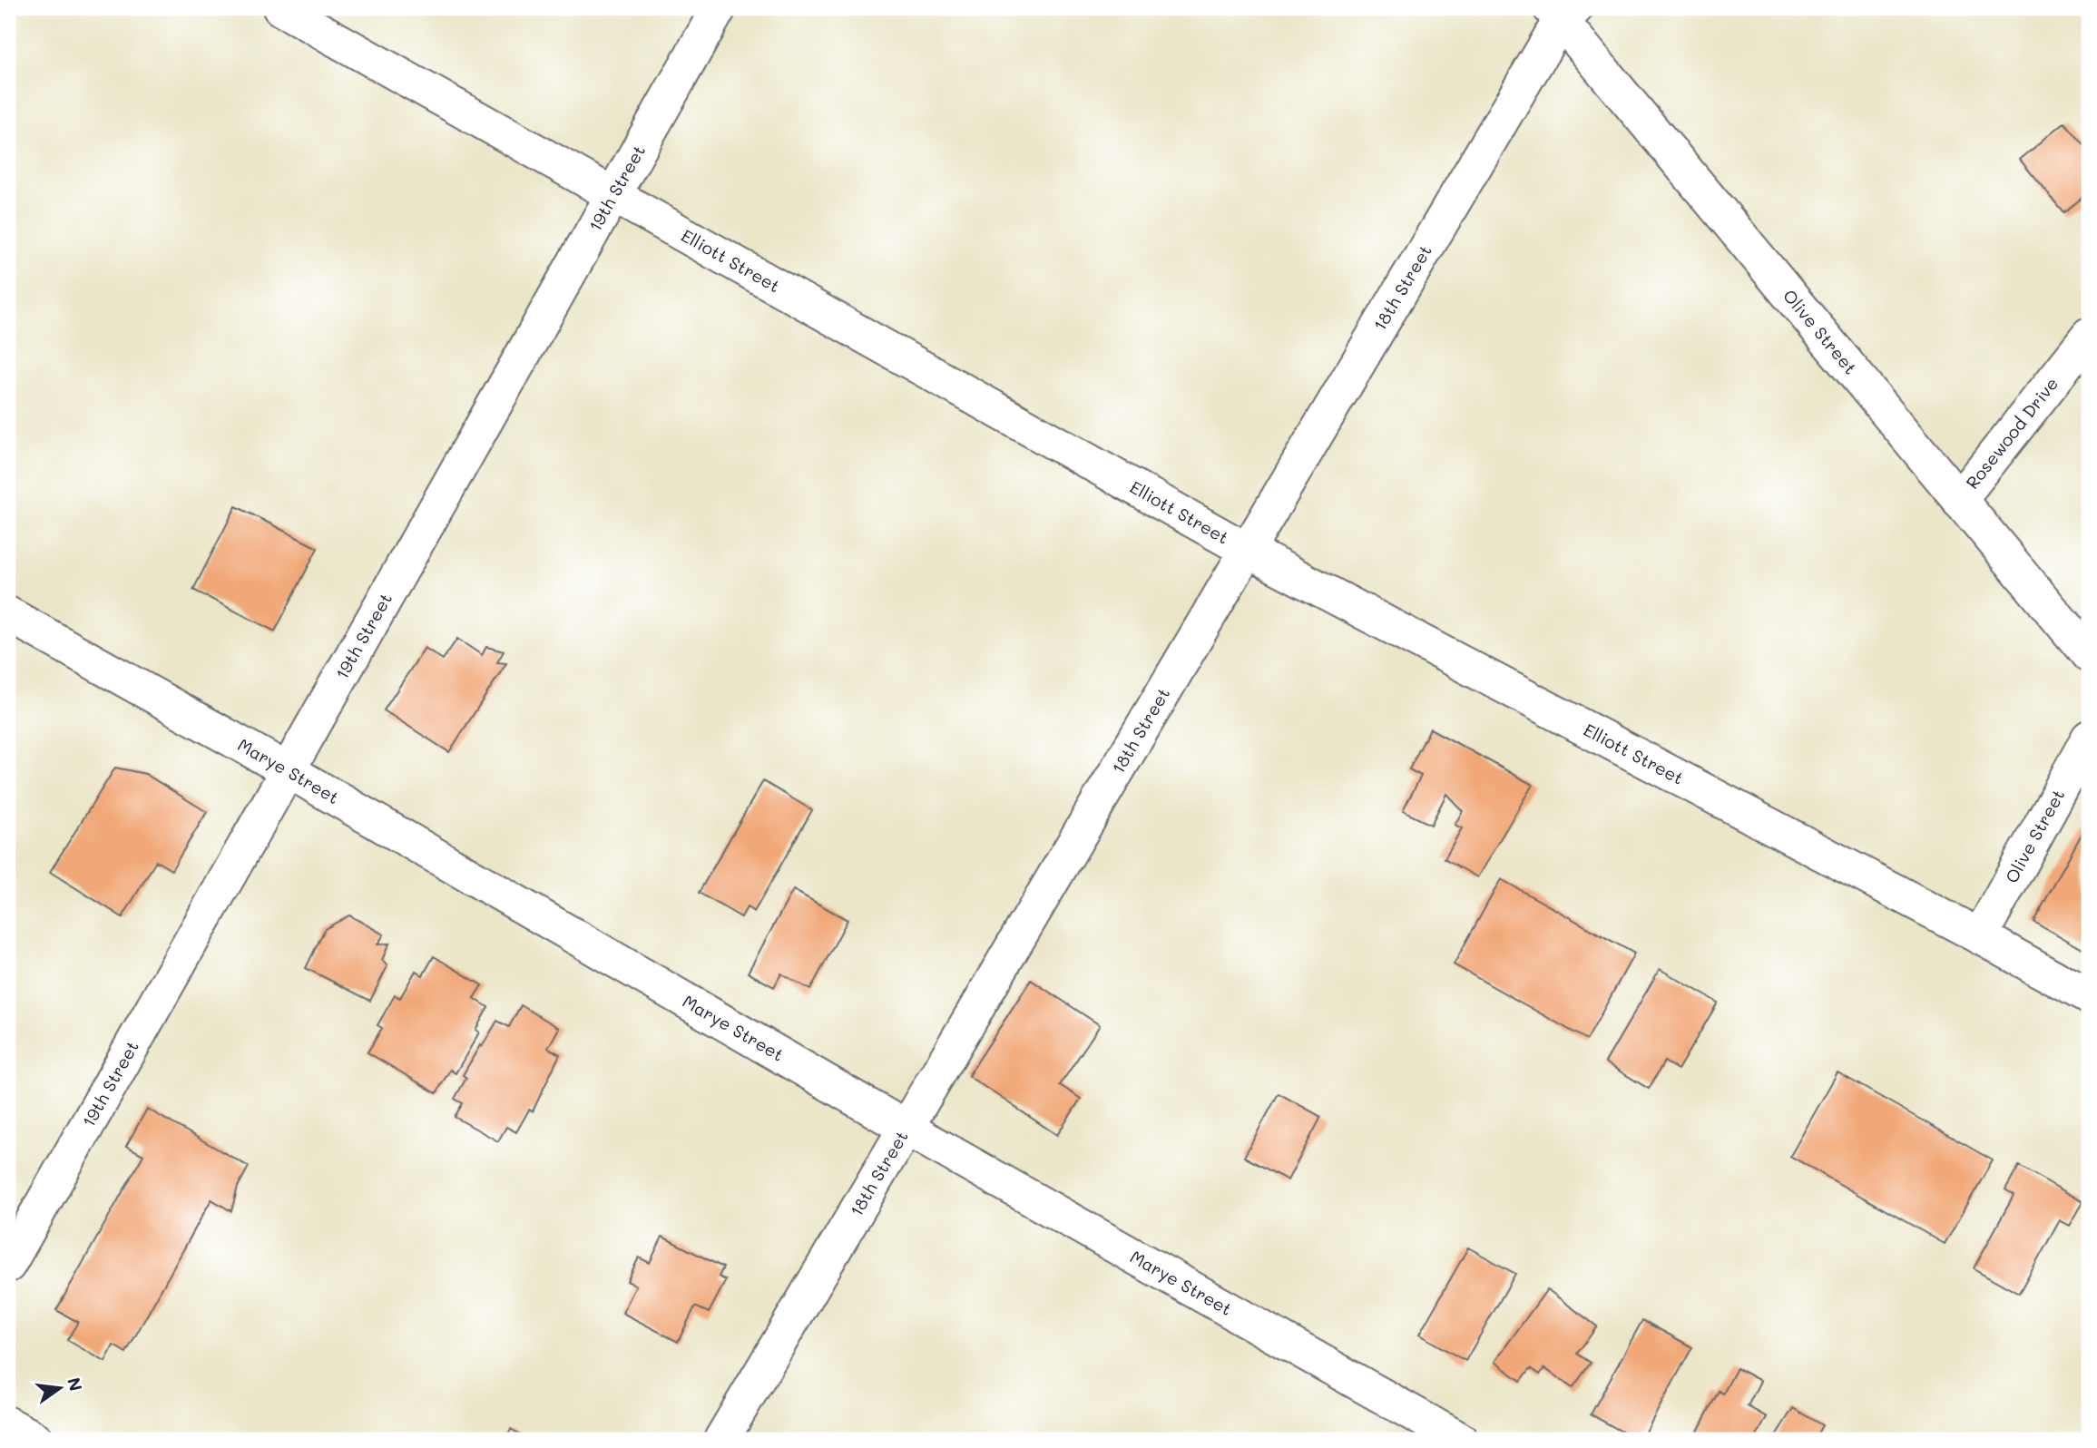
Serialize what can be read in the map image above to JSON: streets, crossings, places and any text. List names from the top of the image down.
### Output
{
  "streets": {
    "street": [
      "19th Street",
      "Elliott Street",
      "18th Street",
      "Olive Street",
      "Rosewood Drive",
      "Marye Street"
    ]
  },
  "crossings": [
    ["19th Street", "Elliott Street"],
    ["19th Street", "Marye Street"],
    ["Elliott Street", "18th Street"],
    ["Elliott Street", "Olive Street"],
    ["18th Street", "Olive Street"],
    ["18th Street", "Marye Street"],
    ["Olive Street", "Rosewood Drive"]
  ],
  "north": "right"
}
